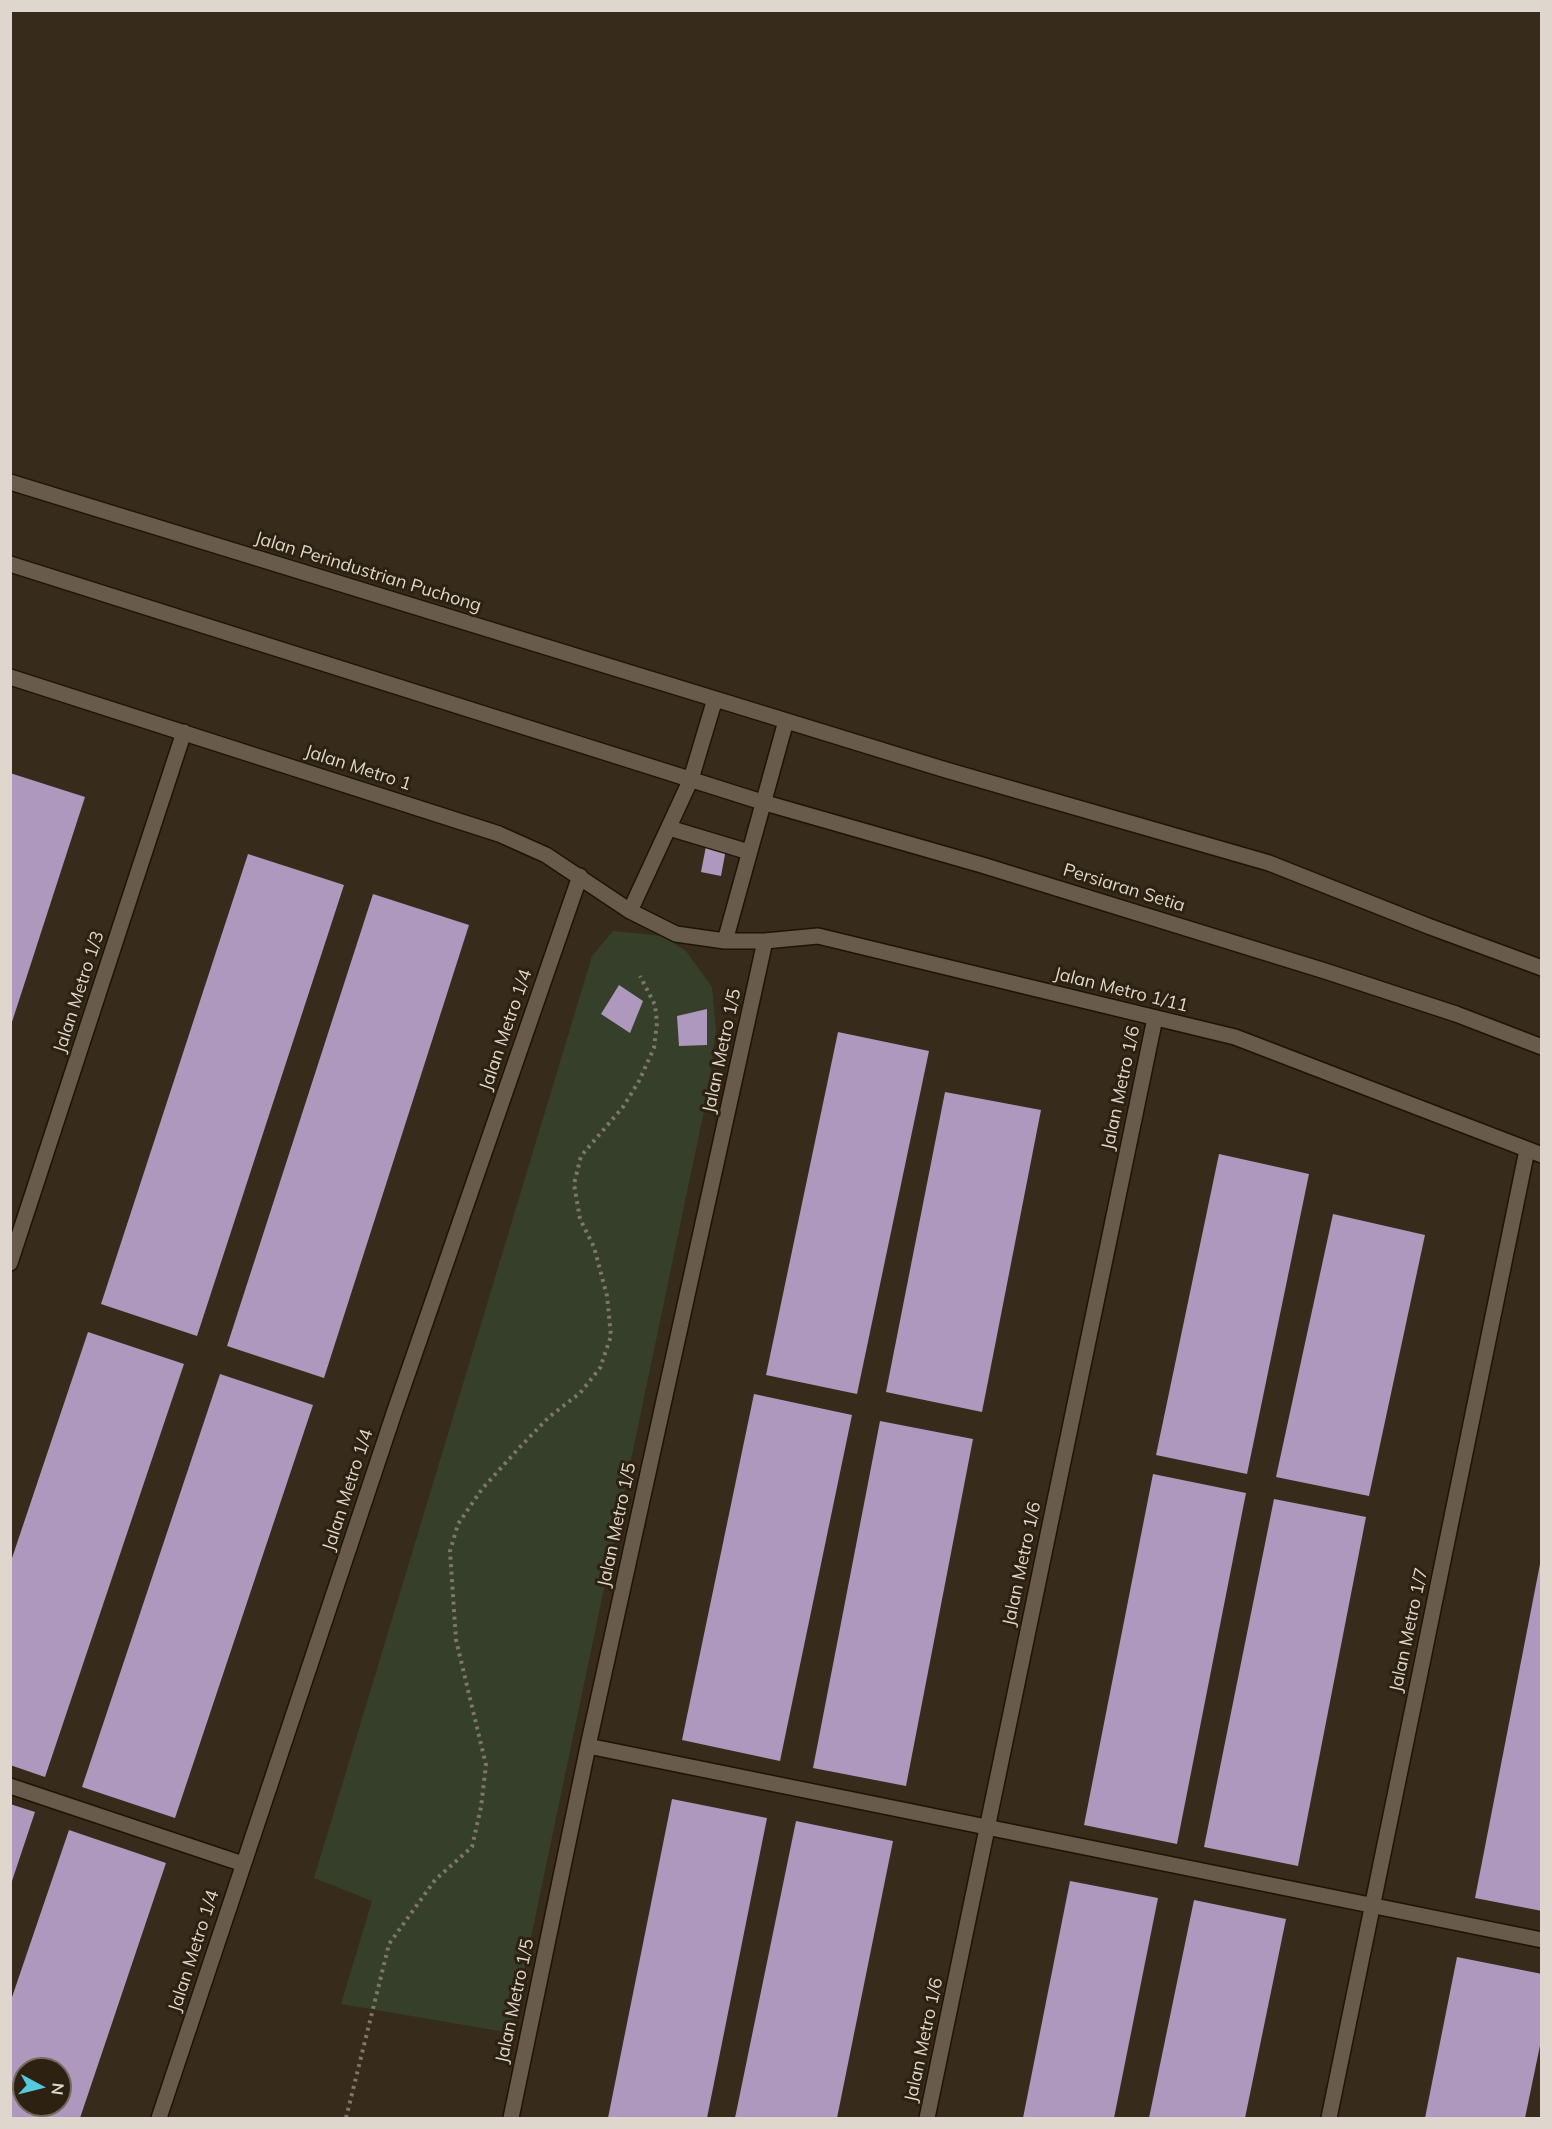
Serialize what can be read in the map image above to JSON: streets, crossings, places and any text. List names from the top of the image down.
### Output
{
  "streets": {
    "street": [
      "Jalan Perindustrian Puchong",
      "Jalan Metro 1",
      "Persiaran Setia",
      "Jalan Metro 1/11",
      "Jalan Metro 1/3",
      "Jalan Metro 1/4",
      "Jalan Metro 1/5",
      "Jalan Metro 1/6",
      "Jalan Metro 1/7"
    ]
  },
  "crossings": [
    ["Jalan Metro 1", "Jalan Metro 1/11"],
    ["Jalan Metro 1", "Jalan Metro 1/3"],
    ["Jalan Metro 1", "Jalan Metro 1/4"],
    ["Jalan Metro 1/11", "Jalan Metro 1/5"],
    ["Jalan Metro 1/11", "Jalan Metro 1/6"],
    ["Jalan Metro 1/11", "Jalan Metro 1/7"]
  ],
  "north": "right"
}
